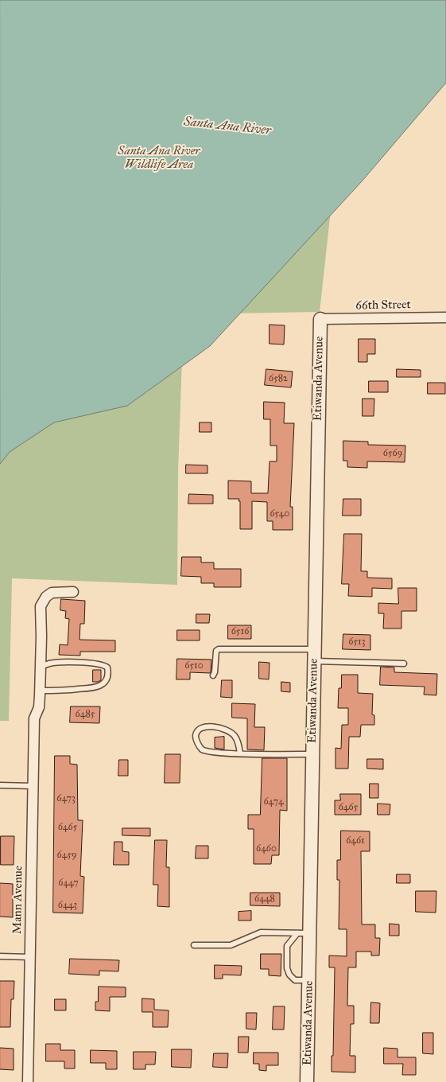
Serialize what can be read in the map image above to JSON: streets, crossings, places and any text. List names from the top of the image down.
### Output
{
  "streets": {
    "street": ["66th Street", "Etiwanda Avenue", "Mann Avenue"]
  },
  "crossings": [
    ["66th Street", "Etiwanda Avenue"]
  ],
  "water": ["Santa Ana River"],
  "parks": ["Santa Ana River Wildlife Area"],
  "house_numbers": [
    "6582",
    "6569",
    "6540",
    "6516",
    "6513",
    "6510",
    "6485",
    "6473",
    "6474",
    "6465",
    "6465",
    "6461",
    "6460",
    "6459",
    "6447",
    "6448",
    "6443"
  ]
}
